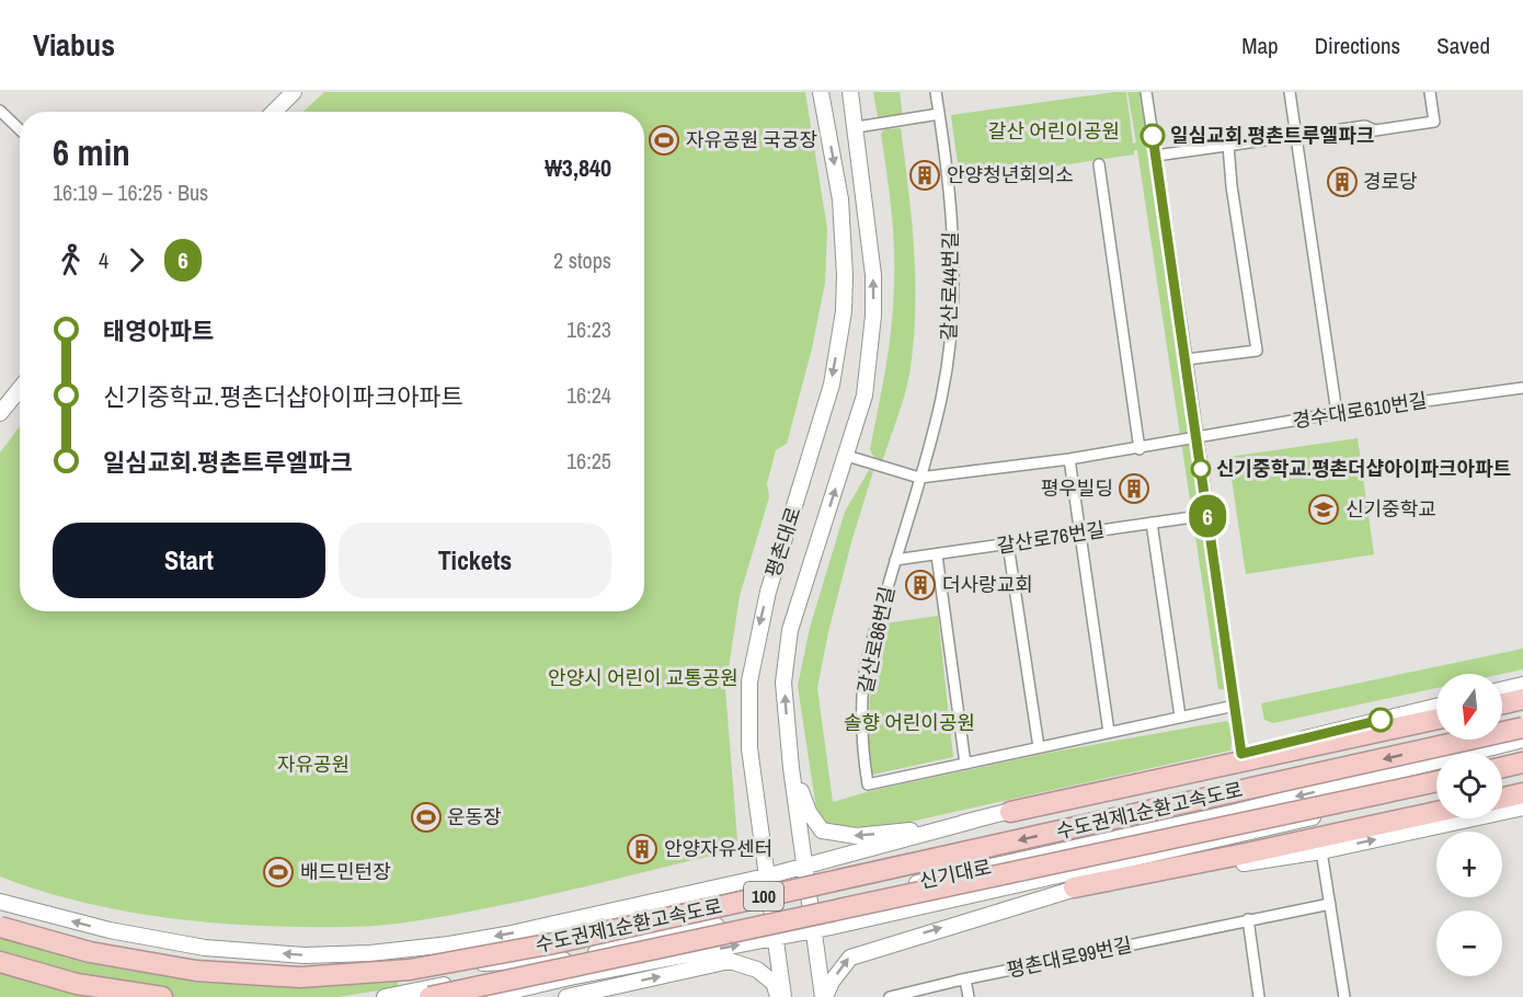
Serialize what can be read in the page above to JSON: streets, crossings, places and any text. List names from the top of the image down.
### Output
{
  "streets": {
    "highway": ["수도권제1순환고속도로", "100"],
    "street": [
      "갈산로44번길",
      "경수대로610번길",
      "갈산로76번길",
      "평촌대로",
      "갈산로86번길",
      "신기대로",
      "평촌대로99번길"
    ]
  },
  "crossings": [
    ["갈산로44번길", "경수대로610번길"],
    ["갈산로44번길", "갈산로86번길"],
    ["경수대로610번길", "갈산로86번길"],
    ["갈산로76번길", "갈산로86번길"],
    ["평촌대로", "신기대로"]
  ],
  "parks": [
    "갈산 어린이공원",
    "안양시 어린이 교통공원",
    "솔향 어린이공원",
    "자유공원"
  ],
  "places": {
    "other": ["일심교회.평촌트루엘파크", "신기중학교.평촌더샵아이파크아파트"],
    "sports": ["자유공원 국궁장", "운동장", "배드민턴장"],
    "building": [
      "안양청년회의소",
      "경로당",
      "평우빌딩",
      "더사랑교회",
      "안양자유센터"
    ],
    "school or university": ["신기중학교"]
  },
  "lines": ["bus line 6"],
  "north": "bottom",
  "page": {
    "header": "Viabus",
    "nav": ["Map", "Directions", "Saved"],
    "on_map": "6",
    "heading": ["6 min", "16:19 – 16:25 · Bus", "₩3,840"],
    "legs": ["4", "6", "2 stops"],
    "list": [
      {
        "name": "태영아파트",
        "value": "16:23"
      },
      {
        "name": "신기중학교.평촌더샵아이파크아파트",
        "value": "16:24"
      },
      {
        "name": "일심교회.평촌트루엘파크",
        "value": "16:25"
      }
    ],
    "buttons": ["Start", "Tickets"],
    "map_buttons": ["+", "−"]
  }
}
